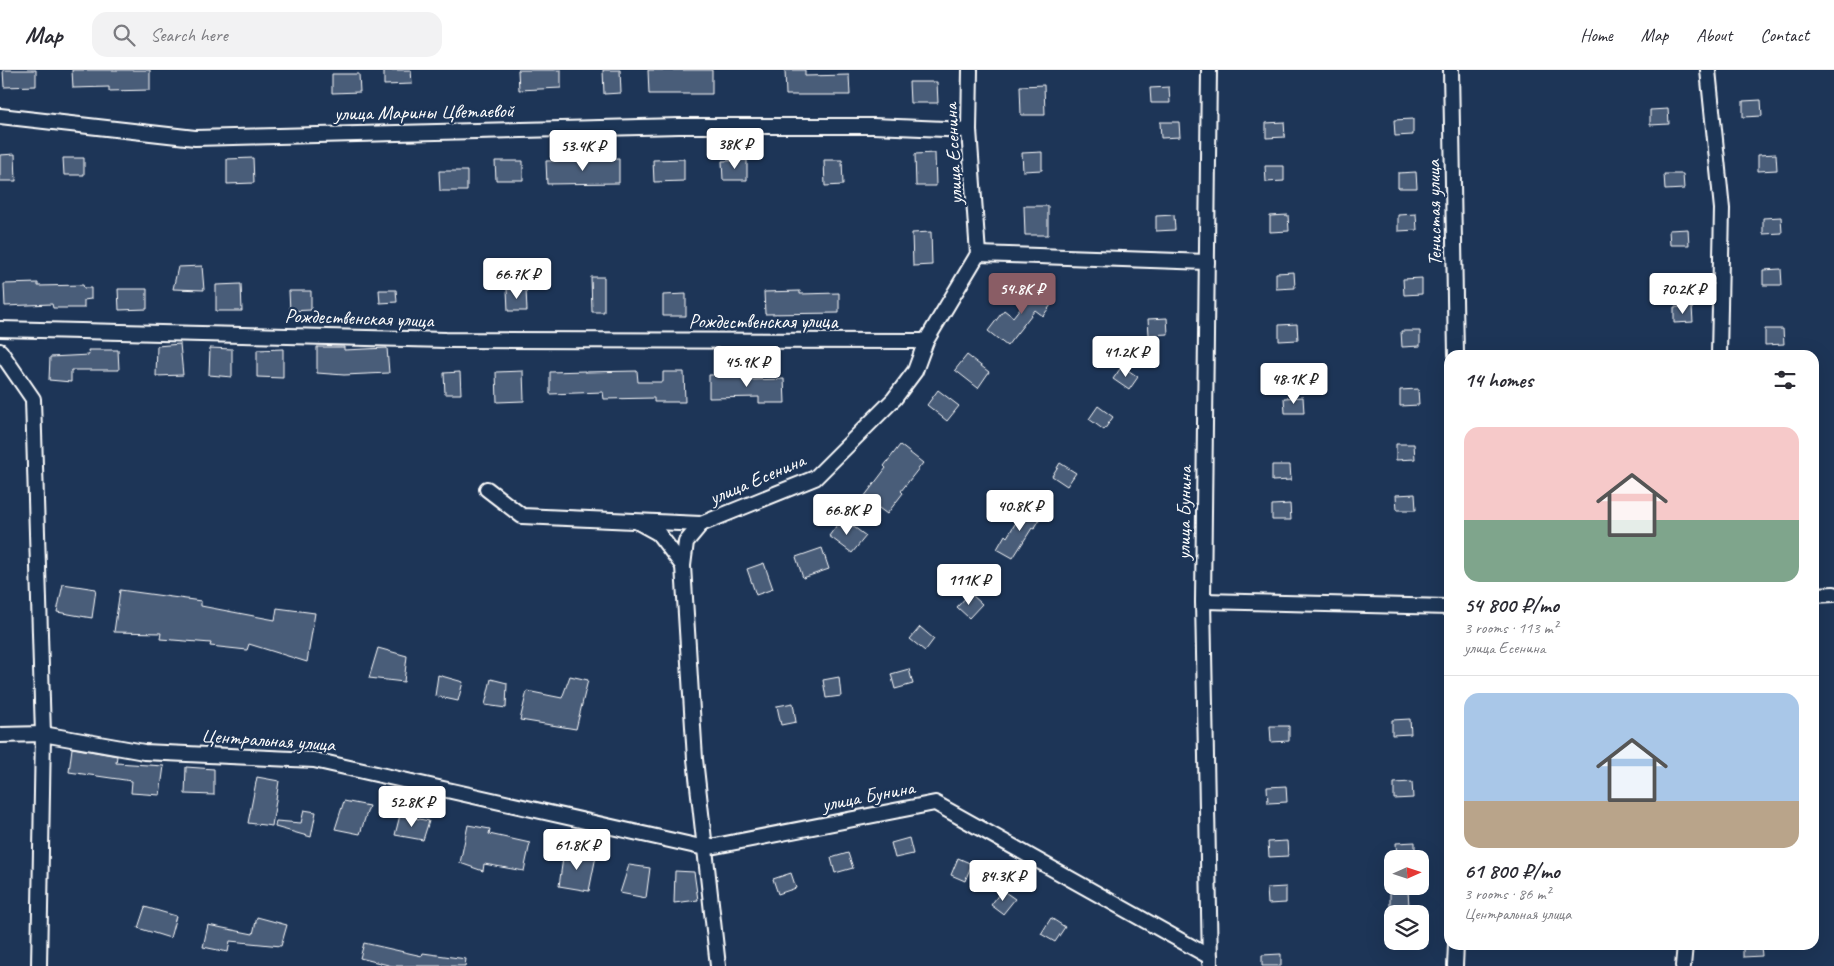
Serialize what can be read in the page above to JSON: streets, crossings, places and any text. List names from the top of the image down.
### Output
{
  "streets": {
    "street": [
      "улица Марины Цветаевой",
      "улица Есенина",
      "Тенистая улица",
      "Рождественская улица",
      "улица Бунина",
      "Центральная улица"
    ]
  },
  "crossings": [
    ["улица Марины Цветаевой", "улица Есенина"],
    ["улица Есенина", "Рождественская улица"],
    ["улица Есенина", "улица Бунина"],
    ["улица Есенина", "Центральная улица"],
    ["улица Бунина", "Центральная улица"]
  ],
  "north": "right",
  "page": {
    "header": "Map",
    "search": "Search here",
    "nav": [
      "Home",
      "Map",
      "About",
      "Contact"
    ],
    "price": [
      "38K ₽",
      "53.4K ₽",
      "66.7K ₽",
      "54.8K ₽",
      "70.2K ₽",
      "41.2K ₽",
      "45.9K ₽",
      "48.1K ₽",
      "40.8K ₽",
      "66.8K ₽",
      "111K ₽",
      "52.8K ₽",
      "61.8K ₽",
      "84.3K ₽"
    ],
    "heading": "14 homes",
    "list": [
      {
        "name": "54 800 ₽/mo",
        "note": "3 rooms · 113 m² · улица Есенина"
      },
      {
        "name": "61 800 ₽/mo",
        "note": "3 rooms · 86 m² · Центральная улица"
      }
    ]
  }
}
